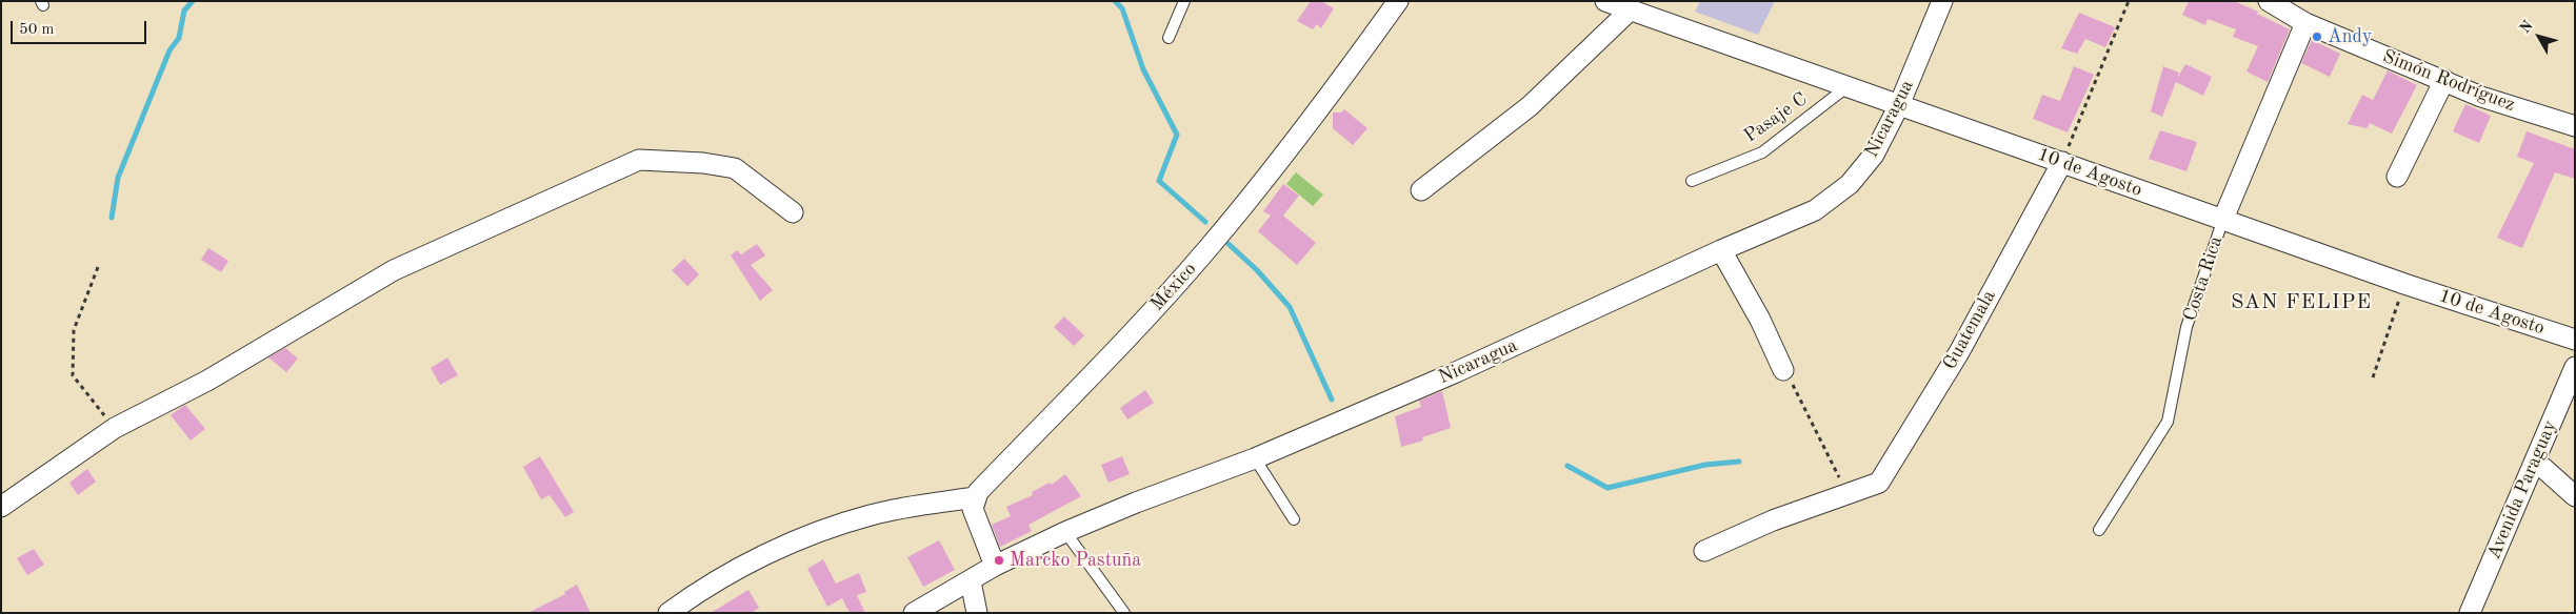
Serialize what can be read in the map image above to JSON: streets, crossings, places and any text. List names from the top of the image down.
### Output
{
  "streets": {
    "street": [
      "Simón Rodríguez",
      "Nicaragua",
      "10 de Agosto",
      "Costa Rica",
      "México",
      "Guatemala",
      "Avenida Paraguay"
    ],
    "lane": ["Pasaje C"]
  },
  "crossings": [
    ["Simón Rodríguez", "Costa Rica"],
    ["Pasaje C", "10 de Agosto"],
    ["Nicaragua", "10 de Agosto"],
    ["10 de Agosto", "Costa Rica"],
    ["10 de Agosto", "Guatemala"]
  ],
  "districts": ["SAN FELIPE"],
  "places": ["Andy", "Marcko Pastuña"],
  "scale_bar": "50 m",
  "north": "top left"
}
